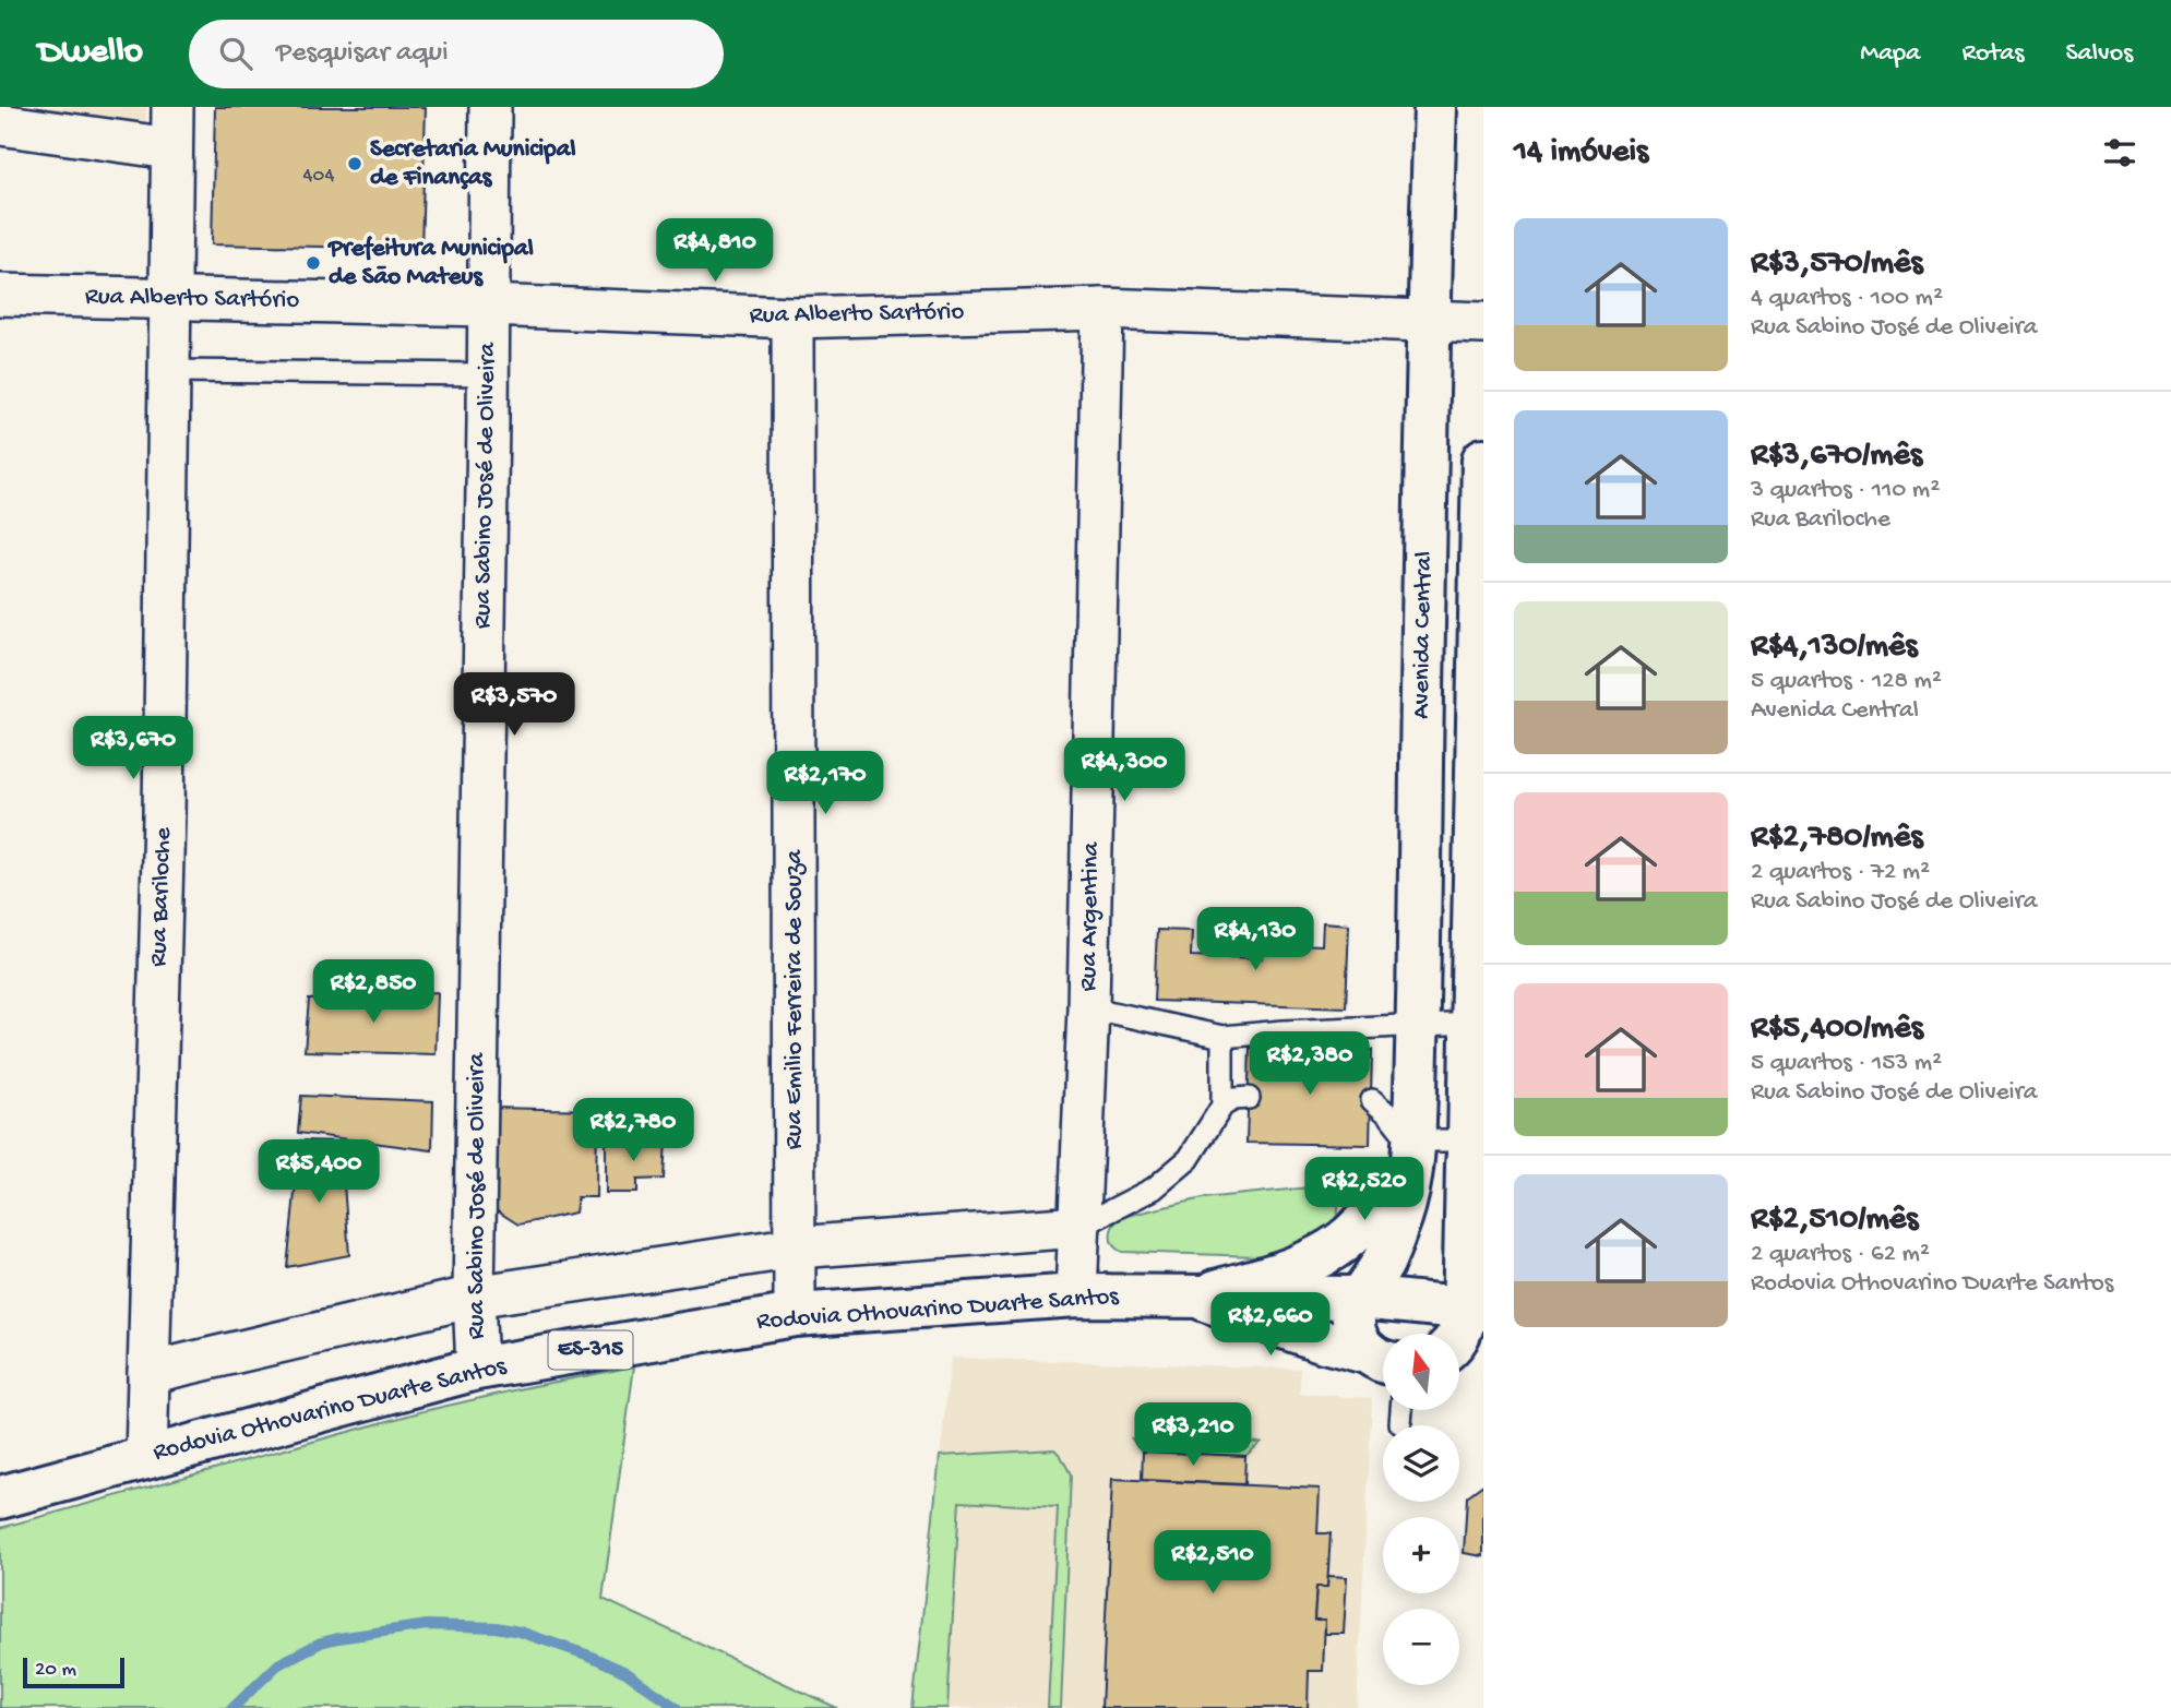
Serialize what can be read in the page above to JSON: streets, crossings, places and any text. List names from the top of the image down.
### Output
{
  "streets": {
    "street": [
      "Rua Alberto Sartório",
      "Rua Sabino José de Oliveira",
      "Avenida Central",
      "Rua Bariloche",
      "Rua Argentina",
      "Rua Emilio Ferreira de Souza",
      "Rodovia Othovarino Duarte Santos",
      "ES-315"
    ]
  },
  "crossings": [
    ["Rua Alberto Sartório", "Rua Sabino José de Oliveira"],
    ["Rua Alberto Sartório", "Avenida Central"],
    ["Rua Alberto Sartório", "Rua Bariloche"],
    ["Rua Alberto Sartório", "Rua Argentina"],
    ["Rua Alberto Sartório", "Rua Emilio Ferreira de Souza"],
    ["Rua Sabino José de Oliveira", "Rodovia Othovarino Duarte Santos"],
    ["Avenida Central", "Rodovia Othovarino Duarte Santos"],
    ["Rua Bariloche", "Rodovia Othovarino Duarte Santos"],
    ["Rua Argentina", "Rodovia Othovarino Duarte Santos"],
    ["Rua Emilio Ferreira de Souza", "Rodovia Othovarino Duarte Santos"]
  ],
  "places": ["Secretaria Municipal de Finanças", "Prefeitura Municipal de São Mateus"],
  "house_numbers": ["404"],
  "scale_bar": "20 m",
  "north": "top",
  "page": {
    "header": "Dwello",
    "search": "Pesquisar aqui",
    "nav": ["Mapa", "Rotas", "Salvos"],
    "heading": "14 imóveis",
    "list": [
      {
        "name": "R$3,570/mês",
        "note": "4 quartos · 100 m² · Rua Sabino José de Oliveira"
      },
      {
        "name": "R$3,670/mês",
        "note": "3 quartos · 110 m² · Rua Bariloche"
      },
      {
        "name": "R$4,130/mês",
        "note": "5 quartos · 128 m² · Avenida Central"
      },
      {
        "name": "R$2,780/mês",
        "note": "2 quartos · 72 m² · Rua Sabino José de Oliveira"
      },
      {
        "name": "R$5,400/mês",
        "note": "5 quartos · 153 m² · Rua Sabino José de Oliveira"
      },
      {
        "name": "R$2,510/mês",
        "note": "2 quartos · 62 m² · Rodovia Othovarino Duarte Santos"
      }
    ],
    "price": [
      "R$4,810",
      "R$3,570",
      "R$3,670",
      "R$4,300",
      "R$2,170",
      "R$4,130",
      "R$2,850",
      "R$2,380",
      "R$2,780",
      "R$5,400",
      "R$2,520",
      "R$2,660",
      "R$3,210",
      "R$2,510"
    ],
    "map_buttons": ["+", "−"],
    "scale": "20 m"
  }
}
